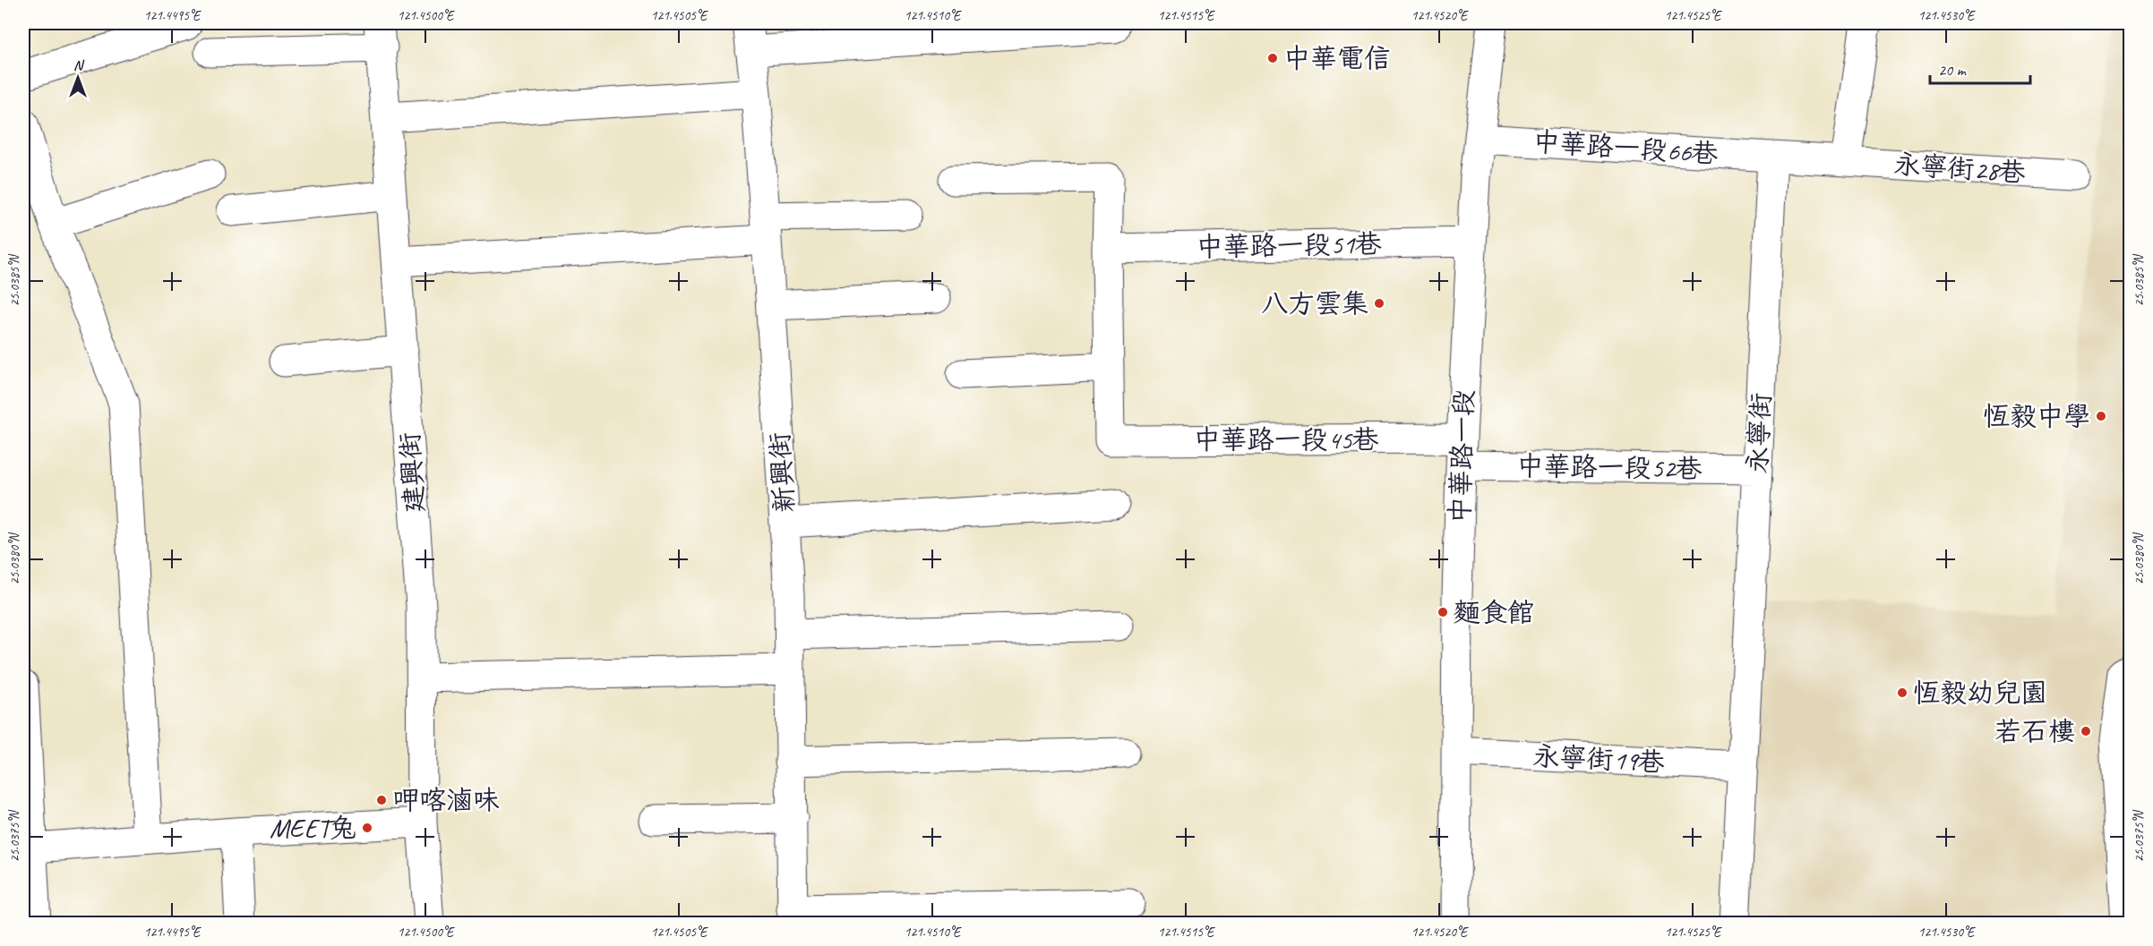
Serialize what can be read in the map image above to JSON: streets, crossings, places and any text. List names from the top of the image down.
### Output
{
  "streets": {
    "street": [
      "中華路一段66巷",
      "永寧街28巷",
      "中華路一段51巷",
      "永寧街",
      "中華路一段45巷",
      "中華路一段",
      "中華路一段52巷",
      "建興街",
      "新興街",
      "永寧街19巷"
    ]
  },
  "crossings": [
    ["中華路一段66巷", "永寧街"],
    ["中華路一段66巷", "中華路一段"],
    ["中華路一段51巷", "中華路一段"],
    ["永寧街", "中華路一段52巷"],
    ["永寧街", "永寧街19巷"],
    ["中華路一段45巷", "中華路一段"],
    ["中華路一段45巷", "中華路一段52巷"],
    ["中華路一段", "中華路一段52巷"],
    ["中華路一段", "永寧街19巷"]
  ],
  "places": [
    "中華電信",
    "八方雲集",
    "恆毅中學",
    "麵食館",
    "恆毅幼兒園",
    "若石樓",
    "呷喀滷味",
    "MEET兔"
  ],
  "scale_bar": "20 m",
  "north": "top",
  "coordinates": [
    "121.4495°E",
    "121.4500°E",
    "121.4505°E",
    "121.4510°E",
    "121.4515°E",
    "121.4520°E",
    "121.4525°E",
    "121.4530°E",
    "25.0385°N",
    "25.0380°N",
    "25.0375°N"
  ]
}
